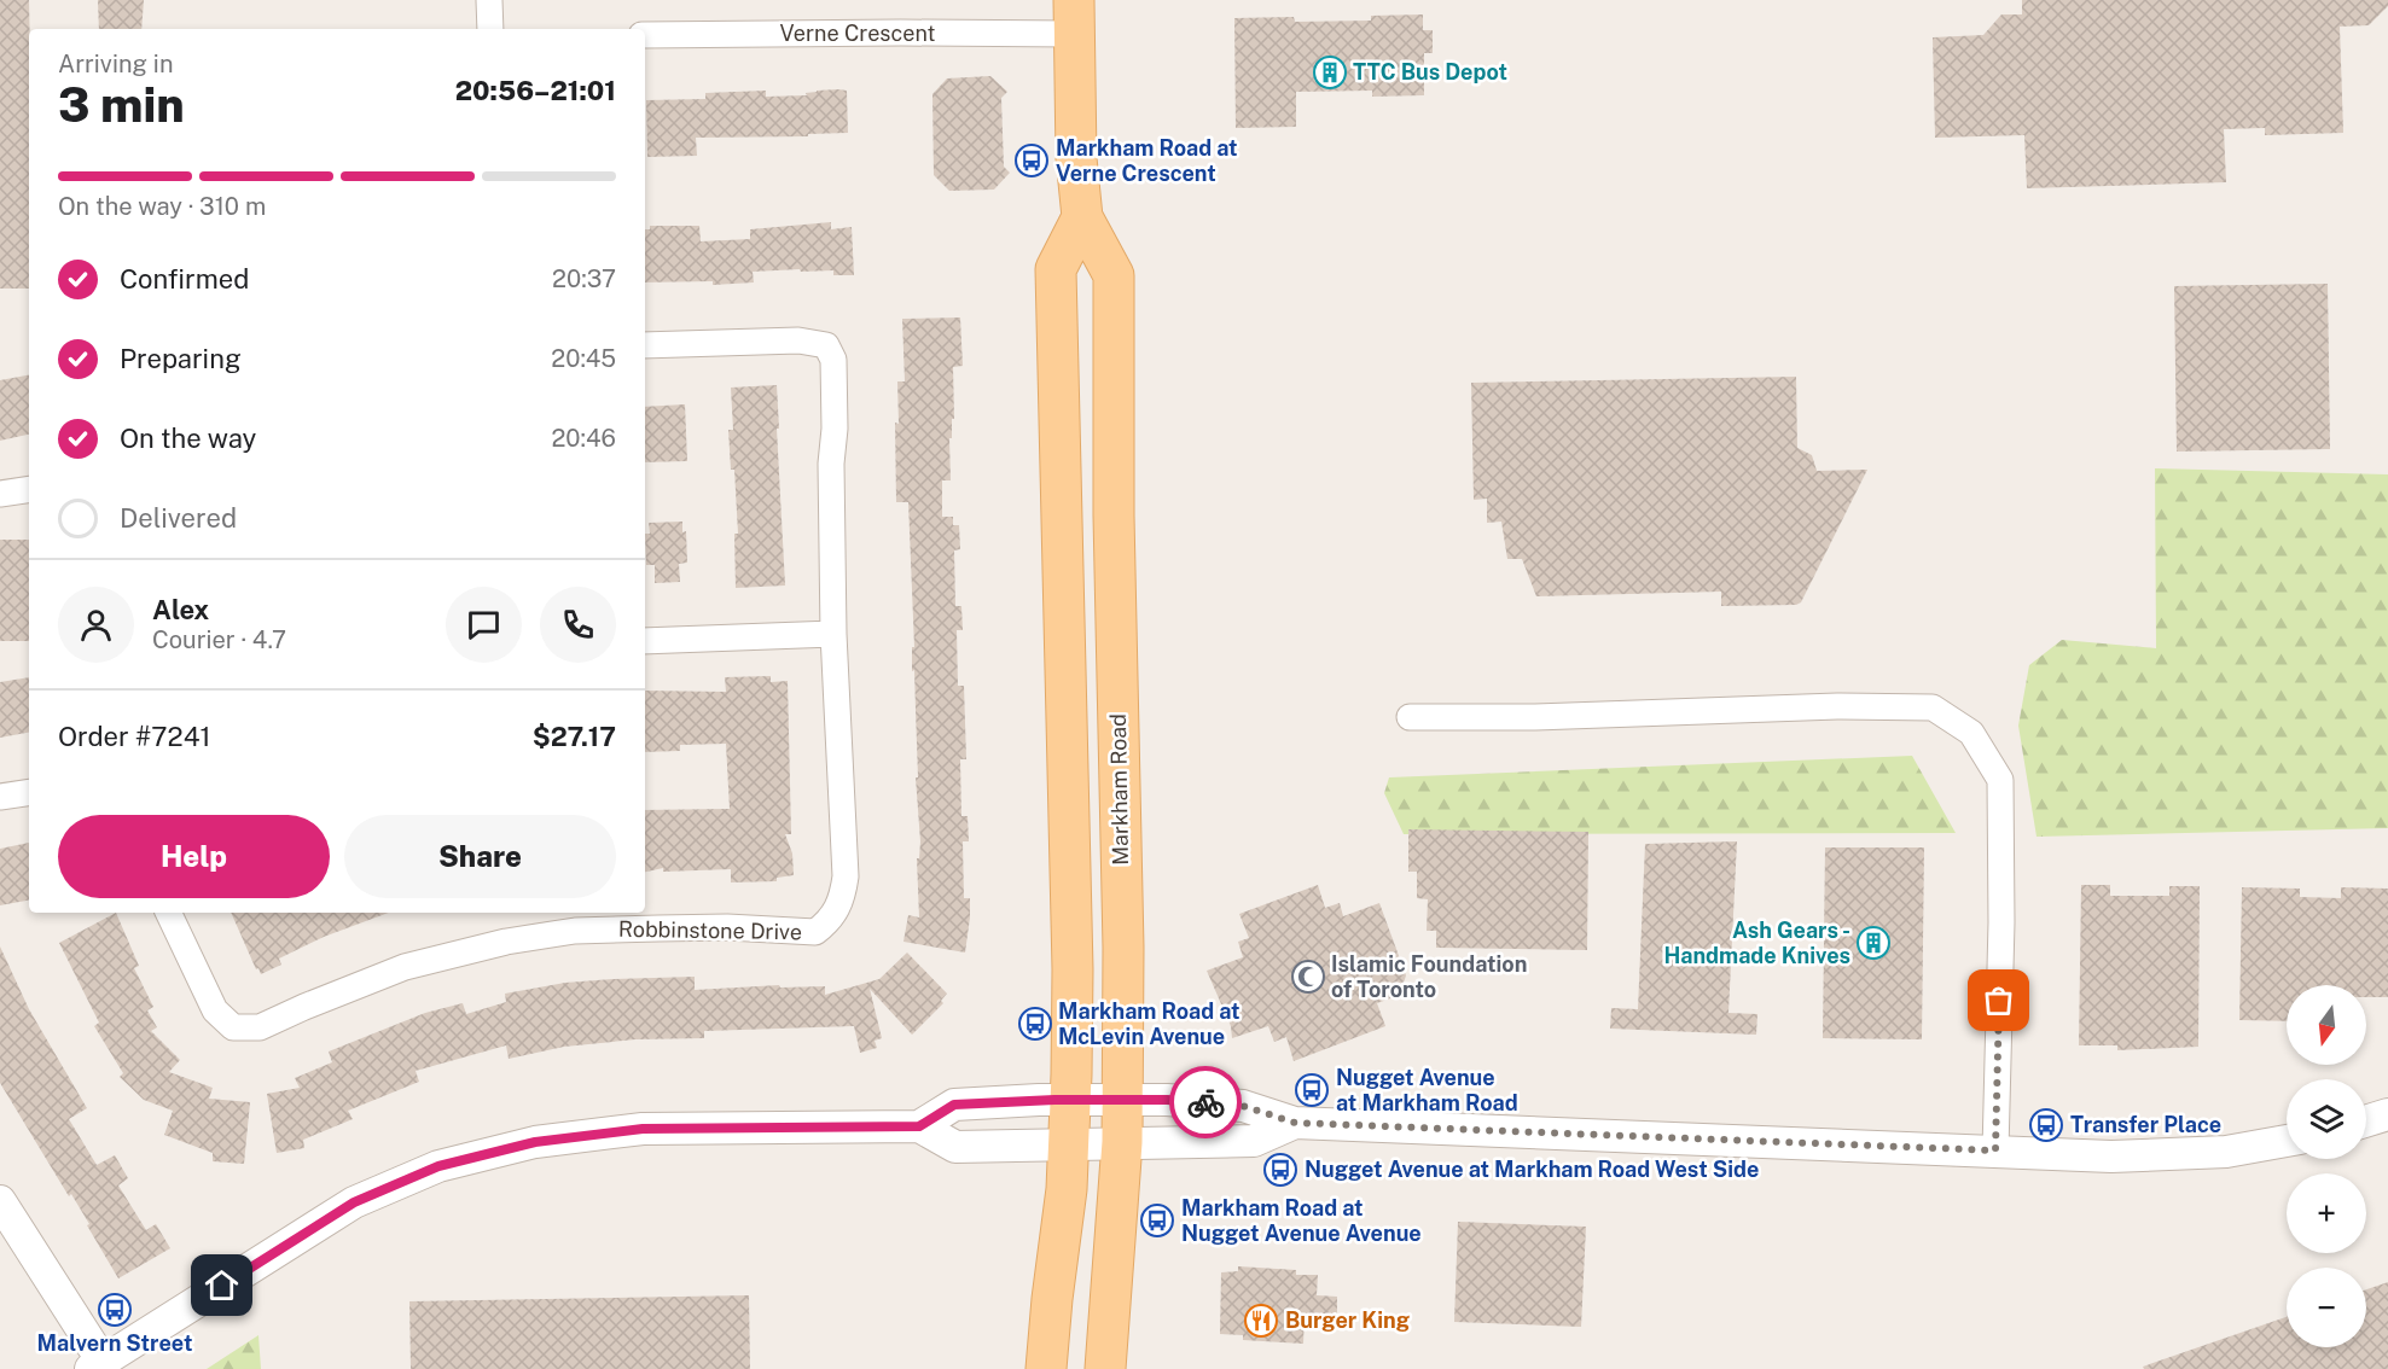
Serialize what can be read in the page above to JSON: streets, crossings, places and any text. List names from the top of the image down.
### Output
{
  "streets": {
    "main road": ["Markham Road"],
    "street": ["Verne Crescent", "Robbinstone Drive"]
  },
  "crossings": [
    ["Verne Crescent", "Markham Road"]
  ],
  "places": {
    "building": ["TTC Bus Depot", "Ash Gears - Handmade Knives"],
    "bus stop": [
      "Markham Road at Verne Crescent",
      "Markham Road at McLevin Avenue",
      "Nugget Avenue at Markham Road",
      "Transfer Place",
      "Nugget Avenue at Markham Road West Side",
      "Markham Road at Nugget Avenue Avenue",
      "Malvern Street"
    ],
    "mosque": ["Islamic Foundation of Toronto"],
    "restaurant": ["Burger King"]
  },
  "north": "bottom",
  "page": {
    "heading": ["3 min", "Arriving in", "20:56–21:01"],
    "panel": [
      "Alex",
      "Courier · 4.7",
      "Order #7241",
      "$27.17"
    ],
    "bar": "On the way · 310 m",
    "list": [
      ["Confirmed", "20:37"],
      ["Preparing", "20:45"],
      ["On the way", "20:46"],
      "Delivered"
    ],
    "buttons": ["Help", "Share"],
    "map_buttons": ["+", "−"]
  }
}
